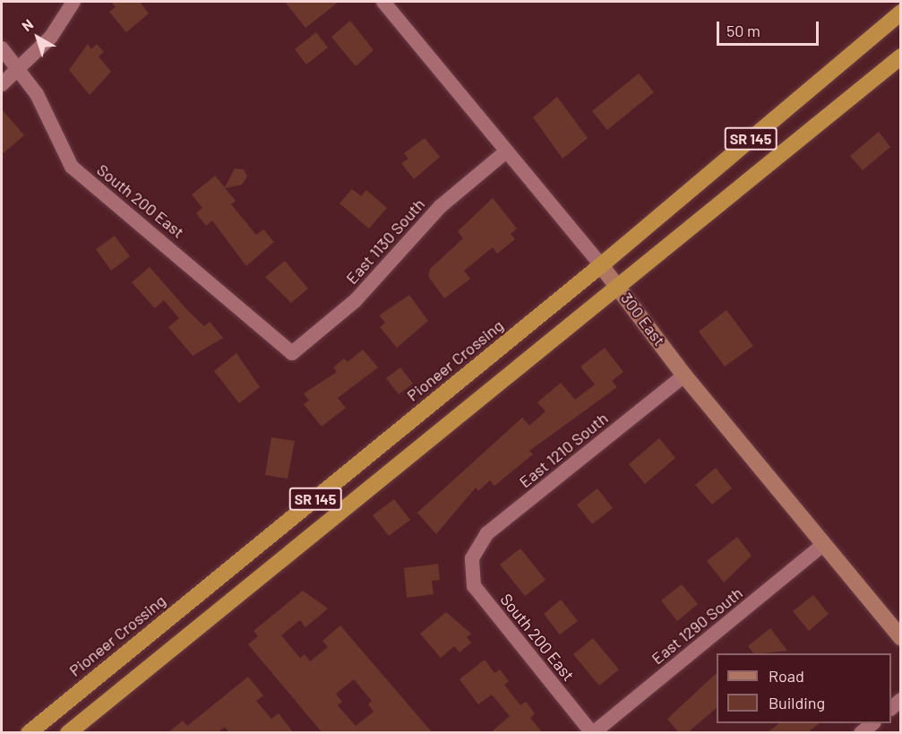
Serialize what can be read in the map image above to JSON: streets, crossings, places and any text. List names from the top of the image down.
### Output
{
  "streets": {
    "highway": ["SR 145", "Pioneer Crossing"],
    "street": [
      "South 200 East",
      "East 1130 South",
      "300 East",
      "East 1210 South",
      "East 1290 South"
    ]
  },
  "crossings": [
    ["SR 145", "300 East"],
    ["South 200 East", "East 1130 South"],
    ["South 200 East", "East 1210 South"],
    ["South 200 East", "East 1290 South"],
    ["East 1130 South", "300 East"],
    ["300 East", "Pioneer Crossing"],
    ["300 East", "East 1210 South"],
    ["300 East", "East 1290 South"]
  ],
  "legend": ["Road", "Building"],
  "scale_bar": "50 m",
  "north": "top left"
}
